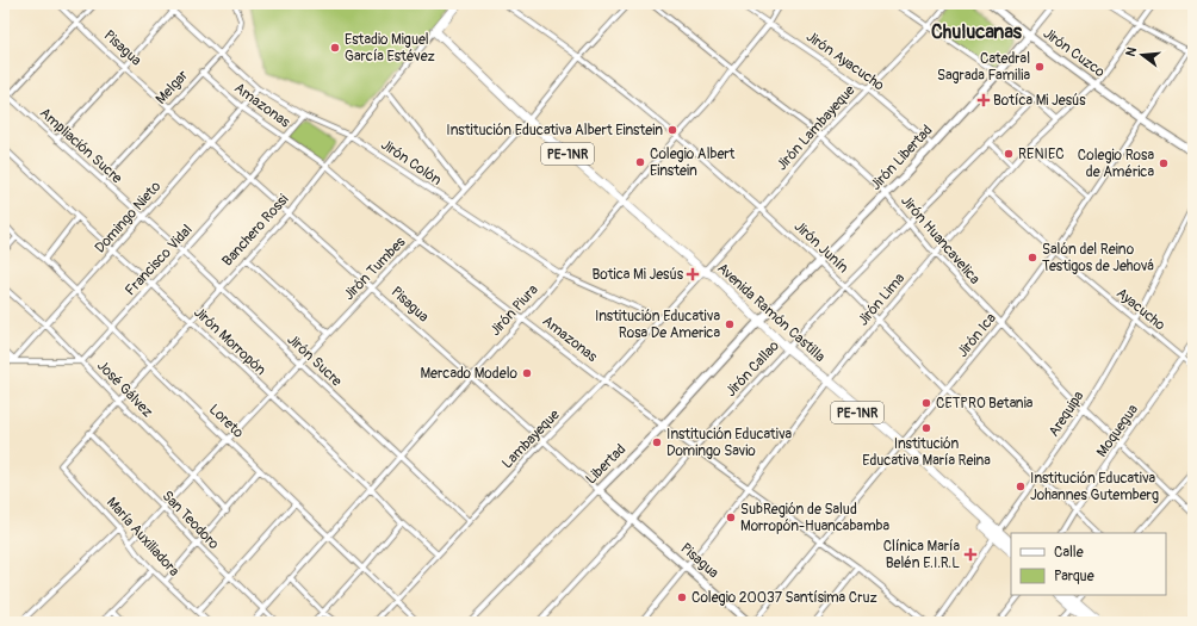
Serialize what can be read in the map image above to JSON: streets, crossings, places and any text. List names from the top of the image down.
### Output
{
  "streets": {
    "main road": ["PE-1NR", "Banchero Rossi", "Avenida Ramón Castilla"],
    "street": [
      "Pisagua",
      "Jirón Cuzco",
      "Jirón Ayacucho",
      "Melgar",
      "Amazonas",
      "Jirón Lambayeque",
      "Ampliación Sucre",
      "Jirón Libertad",
      "Jirón Colón",
      "Domingo Nieto",
      "Jirón Huancavelica",
      "Jirón Junín",
      "Francisco Vidal",
      "Jirón Tumbes",
      "Jirón Lima",
      "Ayacucho",
      "Jirón Piura",
      "Jirón Ica",
      "Jirón Morropón",
      "Jirón Sucre",
      "Jirón Callao",
      "José Gálvez",
      "Arequipa",
      "Loreto",
      "Moquegua",
      "Lambayeque",
      "Libertad",
      "San Teodoro",
      "María Auxiliadora"
    ]
  },
  "crossings": [
    ["Pisagua", "Melgar"],
    ["Pisagua", "Domingo Nieto"],
    ["Pisagua", "Banchero Rossi"],
    ["Pisagua", "Francisco Vidal"],
    ["Pisagua", "Jirón Tumbes"],
    ["Pisagua", "Jirón Lima"],
    ["Pisagua", "Jirón Piura"],
    ["Pisagua", "Jirón Callao"],
    ["Pisagua", "Lambayeque"],
    ["Pisagua", "Libertad"],
    ["Jirón Cuzco", "Jirón Libertad"],
    ["Jirón Cuzco", "Jirón Lima"],
    ["Jirón Cuzco", "Jirón Ica"],
    ["Jirón Ayacucho", "Jirón Lambayeque"],
    ["Jirón Ayacucho", "Jirón Libertad"],
    ["Jirón Ayacucho", "Jirón Piura"],
    ["Melgar", "Amazonas"],
    ["Melgar", "Ampliación Sucre"],
    ["Melgar", "Jirón Colón"],
    ["Amazonas", "Domingo Nieto"],
    ["Amazonas", "Banchero Rossi"],
    ["Amazonas", "Francisco Vidal"],
    ["Amazonas", "Jirón Tumbes"],
    ["Amazonas", "Jirón Lima"],
    ["Amazonas", "Jirón Piura"],
    ["Amazonas", "Jirón Ica"],
    ["Amazonas", "Jirón Callao"],
    ["Amazonas", "Lambayeque"],
    ["Amazonas", "Libertad"],
    ["Jirón Lambayeque", "Jirón Huancavelica"],
    ["Jirón Lambayeque", "Jirón Junín"],
    ["Jirón Lambayeque", "Avenida Ramón Castilla"],
    ["Jirón Lambayeque", "Lambayeque"],
    ["Ampliación Sucre", "Domingo Nieto"],
    ["Ampliación Sucre", "Jirón Sucre"],
    ["Jirón Libertad", "Jirón Huancavelica"],
    ["Jirón Libertad", "Jirón Junín"],
    ["Jirón Libertad", "Avenida Ramón Castilla"],
    ["Jirón Libertad", "Libertad"],
    ["Jirón Colón", "Domingo Nieto"],
    ["Jirón Colón", "Banchero Rossi"],
    ["Jirón Colón", "Francisco Vidal"],
    ["Jirón Colón", "Jirón Tumbes"],
    ["Jirón Colón", "Jirón Piura"],
    ["Jirón Colón", "Lambayeque"],
    ["Domingo Nieto", "Jirón Morropón"],
    ["Domingo Nieto", "Jirón Sucre"],
    ["Domingo Nieto", "José Gálvez"],
    ["Domingo Nieto", "Loreto"],
    ["Banchero Rossi", "Avenida Ramón Castilla"],
    ["Banchero Rossi", "Jirón Morropón"],
    ["Banchero Rossi", "Jirón Sucre"],
    ["Banchero Rossi", "José Gálvez"],
    ["Banchero Rossi", "Loreto"],
    ["Banchero Rossi", "San Teodoro"],
    ["Banchero Rossi", "María Auxiliadora"],
    ["Jirón Huancavelica", "Jirón Lima"],
    ["Jirón Huancavelica", "Jirón Piura"],
    ["Jirón Huancavelica", "Jirón Ica"],
    ["Jirón Huancavelica", "Jirón Callao"],
    ["Jirón Huancavelica", "Arequipa"],
    ["Jirón Huancavelica", "Moquegua"],
    ["Jirón Junín", "Jirón Tumbes"],
    ["Jirón Junín", "Jirón Lima"],
    ["Jirón Junín", "Jirón Piura"],
    ["Jirón Junín", "Jirón Ica"],
    ["Jirón Junín", "Jirón Callao"],
    ["Jirón Junín", "Arequipa"],
    ["Jirón Junín", "Moquegua"],
    ["Francisco Vidal", "Jirón Morropón"],
    ["Francisco Vidal", "Jirón Sucre"],
    ["Francisco Vidal", "José Gálvez"],
    ["Francisco Vidal", "Loreto"],
    ["Jirón Tumbes", "Avenida Ramón Castilla"],
    ["Jirón Tumbes", "Jirón Morropón"],
    ["Jirón Tumbes", "Jirón Sucre"],
    ["Jirón Tumbes", "José Gálvez"],
    ["Jirón Tumbes", "Loreto"],
    ["Jirón Tumbes", "San Teodoro"],
    ["Jirón Tumbes", "María Auxiliadora"],
    ["Jirón Lima", "Ayacucho"],
    ["Jirón Lima", "Avenida Ramón Castilla"],
    ["Ayacucho", "Jirón Ica"],
    ["Ayacucho", "Arequipa"],
    ["Ayacucho", "Moquegua"],
    ["Jirón Piura", "Avenida Ramón Castilla"],
    ["Jirón Piura", "Jirón Morropón"],
    ["Jirón Piura", "Jirón Sucre"],
    ["Jirón Piura", "Loreto"],
    ["Jirón Piura", "San Teodoro"],
    ["Avenida Ramón Castilla", "Jirón Ica"],
    ["Avenida Ramón Castilla", "Jirón Callao"],
    ["Avenida Ramón Castilla", "Arequipa"],
    ["Avenida Ramón Castilla", "Lambayeque"],
    ["Avenida Ramón Castilla", "Libertad"],
    ["Jirón Morropón", "Lambayeque"],
    ["Jirón Sucre", "Lambayeque"],
    ["Loreto", "Lambayeque"]
  ],
  "districts": ["Chulucanas"],
  "places": {
    "other": [
      "Estadio Miguel García Estévez",
      "Catedral Sagrada Familia",
      "Institución Educativa Albert Einstein",
      "RENIEC",
      "Colegio Albert Einstein",
      "Colegio Rosa de América",
      "Salón del Reino Testigos de Jehová",
      "Institución Educativa Rosa De America",
      "Mercado Modelo",
      "CETPRO Betania",
      "Institución Educativa María Reina",
      "Institución Educativa Domingo Savio",
      "Institución Educativa Johannes Gutemberg",
      "SubRegión de Salud Morropón-Huancabamba",
      "Colegio 20037 Santísima Cruz"
    ],
    "health": ["Botíca Mi Jesús", "Botica Mi Jesús", "Clínica María Belén E.I.R.L"]
  },
  "legend": ["Calle", "Parque"],
  "north": "left"
}
